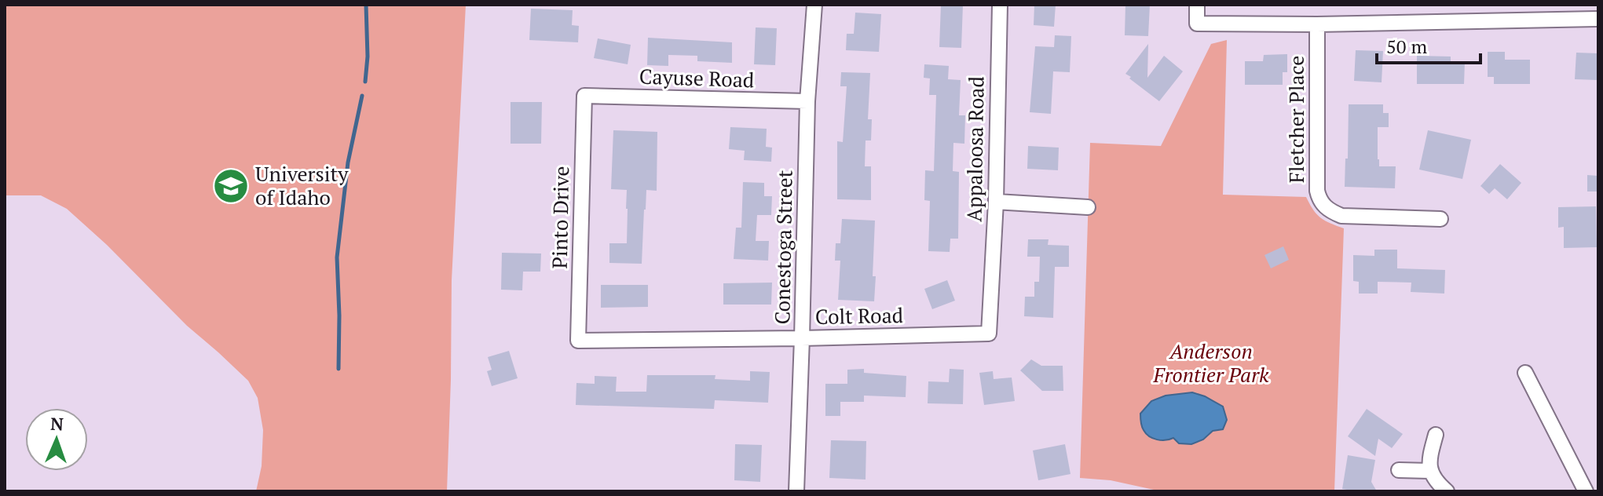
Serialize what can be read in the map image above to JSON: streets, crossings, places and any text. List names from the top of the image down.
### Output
{
  "streets": {
    "street": [
      "Cayuse Road",
      "Fletcher Place",
      "Appaloosa Road",
      "Pinto Drive",
      "Conestoga Street",
      "Colt Road"
    ]
  },
  "crossings": [
    ["Cayuse Road", "Pinto Drive"],
    ["Cayuse Road", "Conestoga Street"],
    ["Appaloosa Road", "Colt Road"],
    ["Pinto Drive", "Colt Road"],
    ["Conestoga Street", "Colt Road"]
  ],
  "parks": ["Anderson Frontier Park"],
  "places": {
    "school or university": ["University of Idaho"]
  },
  "scale_bar": "50 m",
  "north": "top"
}
